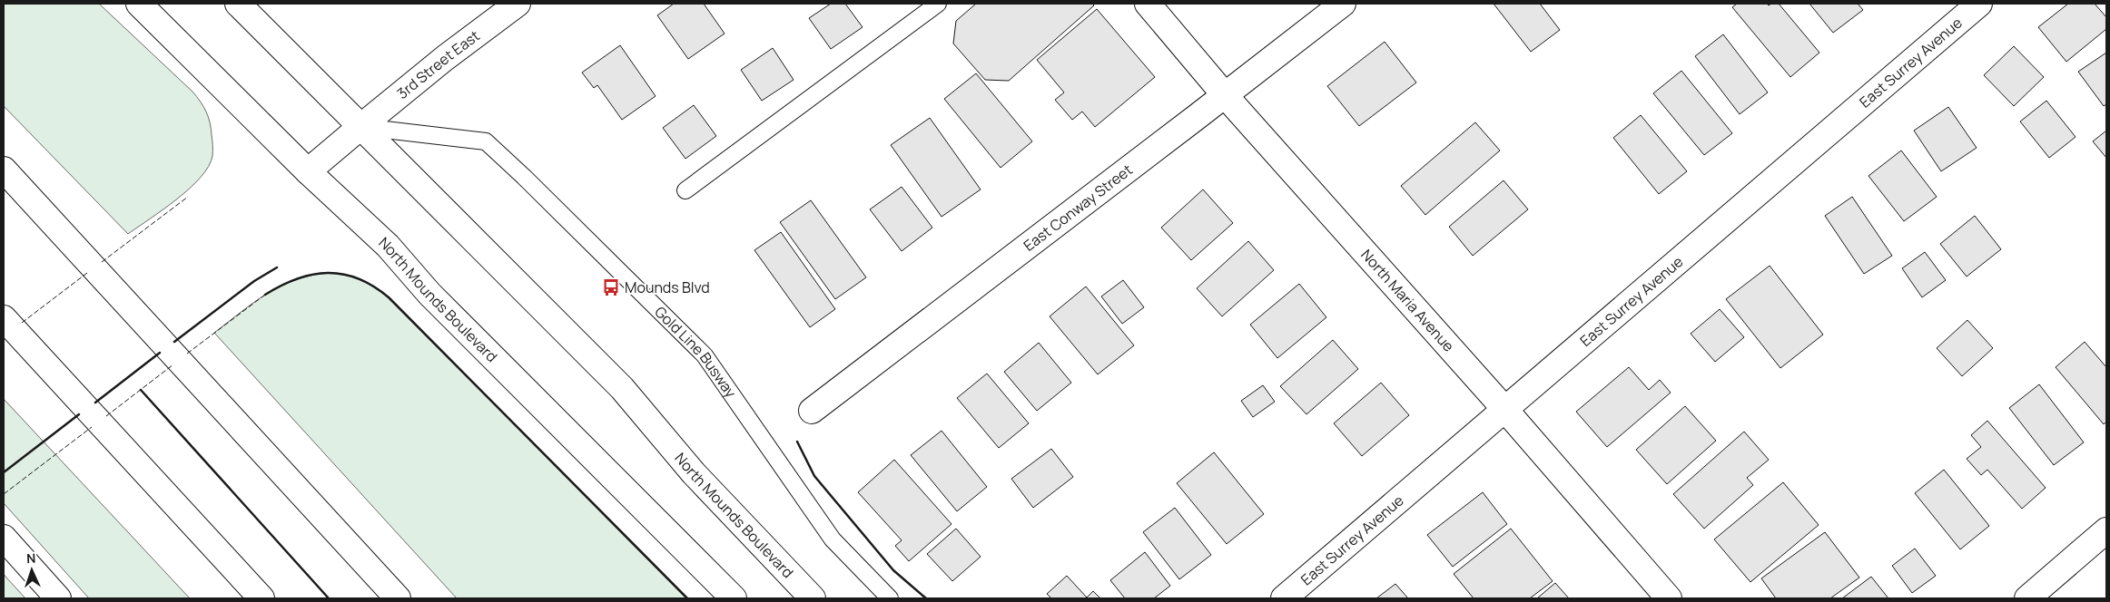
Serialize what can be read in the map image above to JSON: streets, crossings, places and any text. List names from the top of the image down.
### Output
{
  "streets": {
    "main road": [
      "East Surrey Avenue",
      "3rd Street East",
      "East Conway Street",
      "North Mounds Boulevard",
      "North Maria Avenue"
    ],
    "lane": ["Gold Line Busway"]
  },
  "crossings": [
    ["East Surrey Avenue", "North Maria Avenue"],
    ["3rd Street East", "North Mounds Boulevard"],
    ["3rd Street East", "Gold Line Busway"],
    ["East Conway Street", "North Maria Avenue"],
    ["North Mounds Boulevard", "Gold Line Busway"]
  ],
  "places": {
    "bus stop": ["Mounds Blvd"]
  },
  "north": "top"
}
